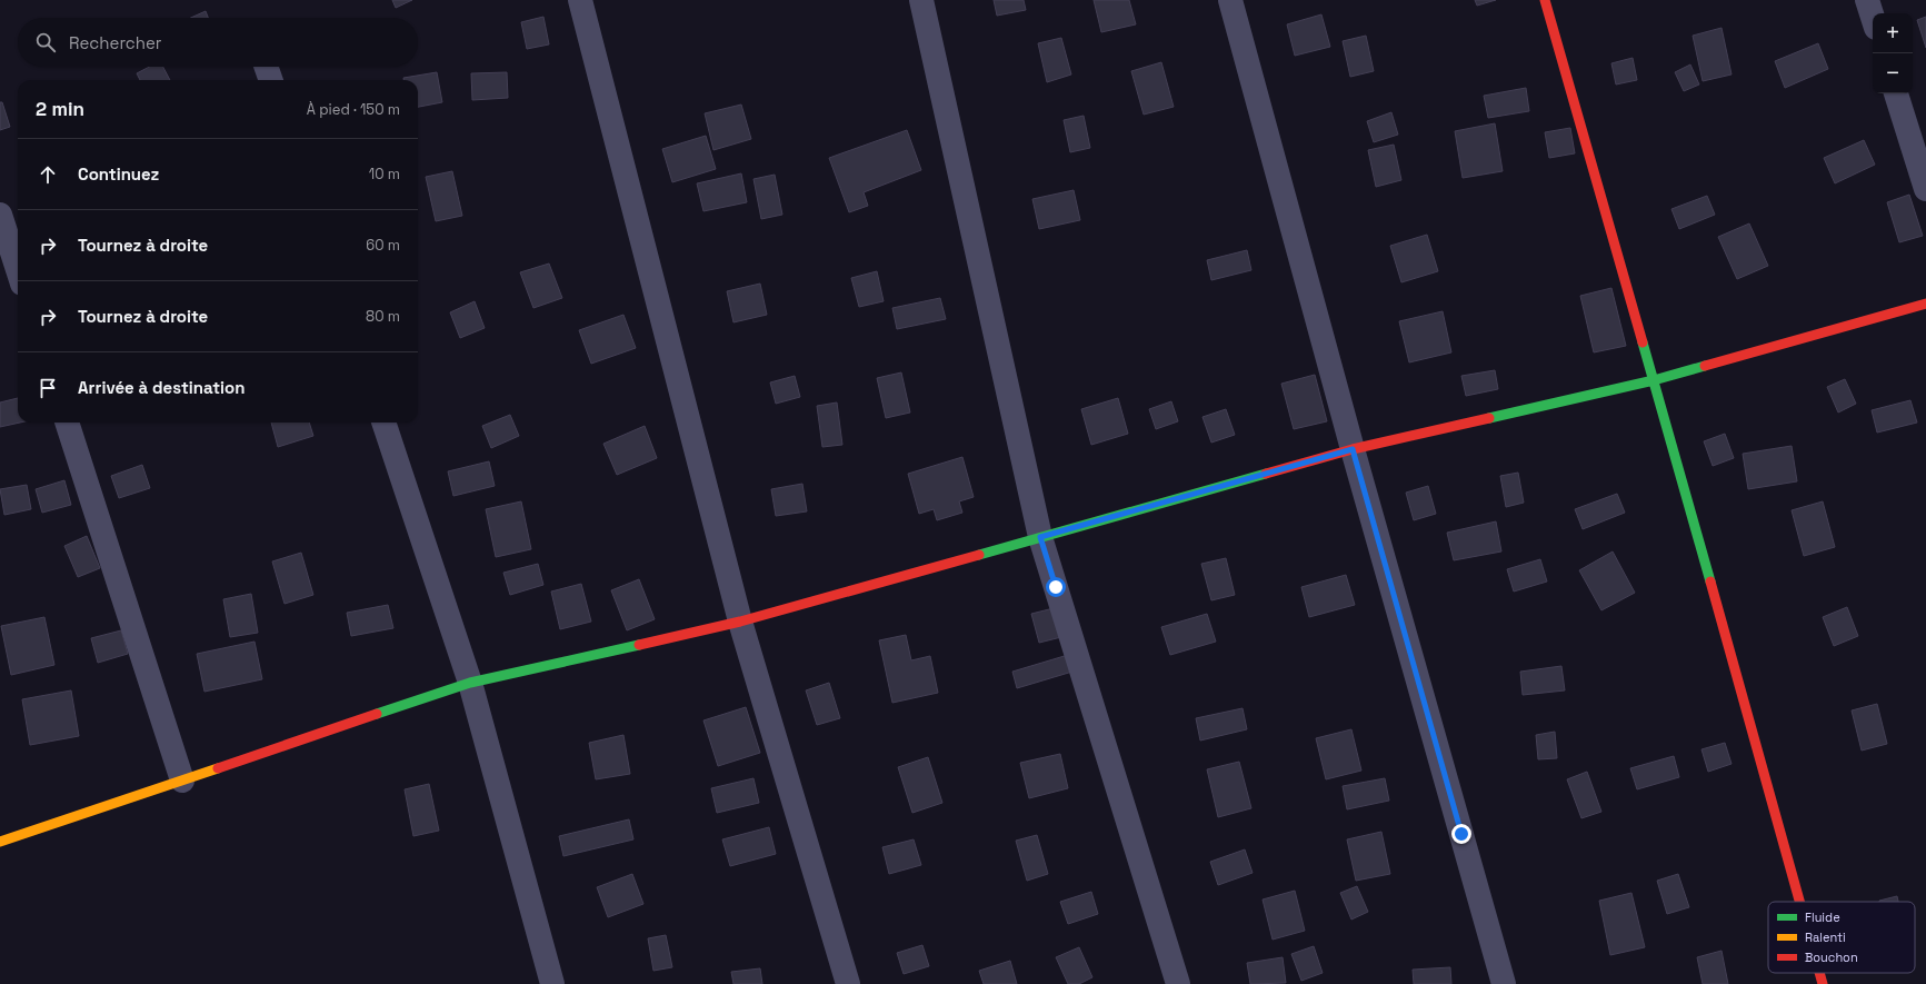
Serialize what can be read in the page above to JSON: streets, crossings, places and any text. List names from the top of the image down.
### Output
{
  "legend": ["Fluide", "Ralenti", "Bouchon"],
  "page": {
    "map_buttons": ["+", "−"],
    "search": "Rechercher",
    "heading": ["2 min", "À pied · 150 m"],
    "list": [
      ["Continuez", "10 m"],
      ["Tournez à droite", "60 m"],
      ["Tournez à droite", "80 m"],
      "Arrivée à destination"
    ]
  }
}
